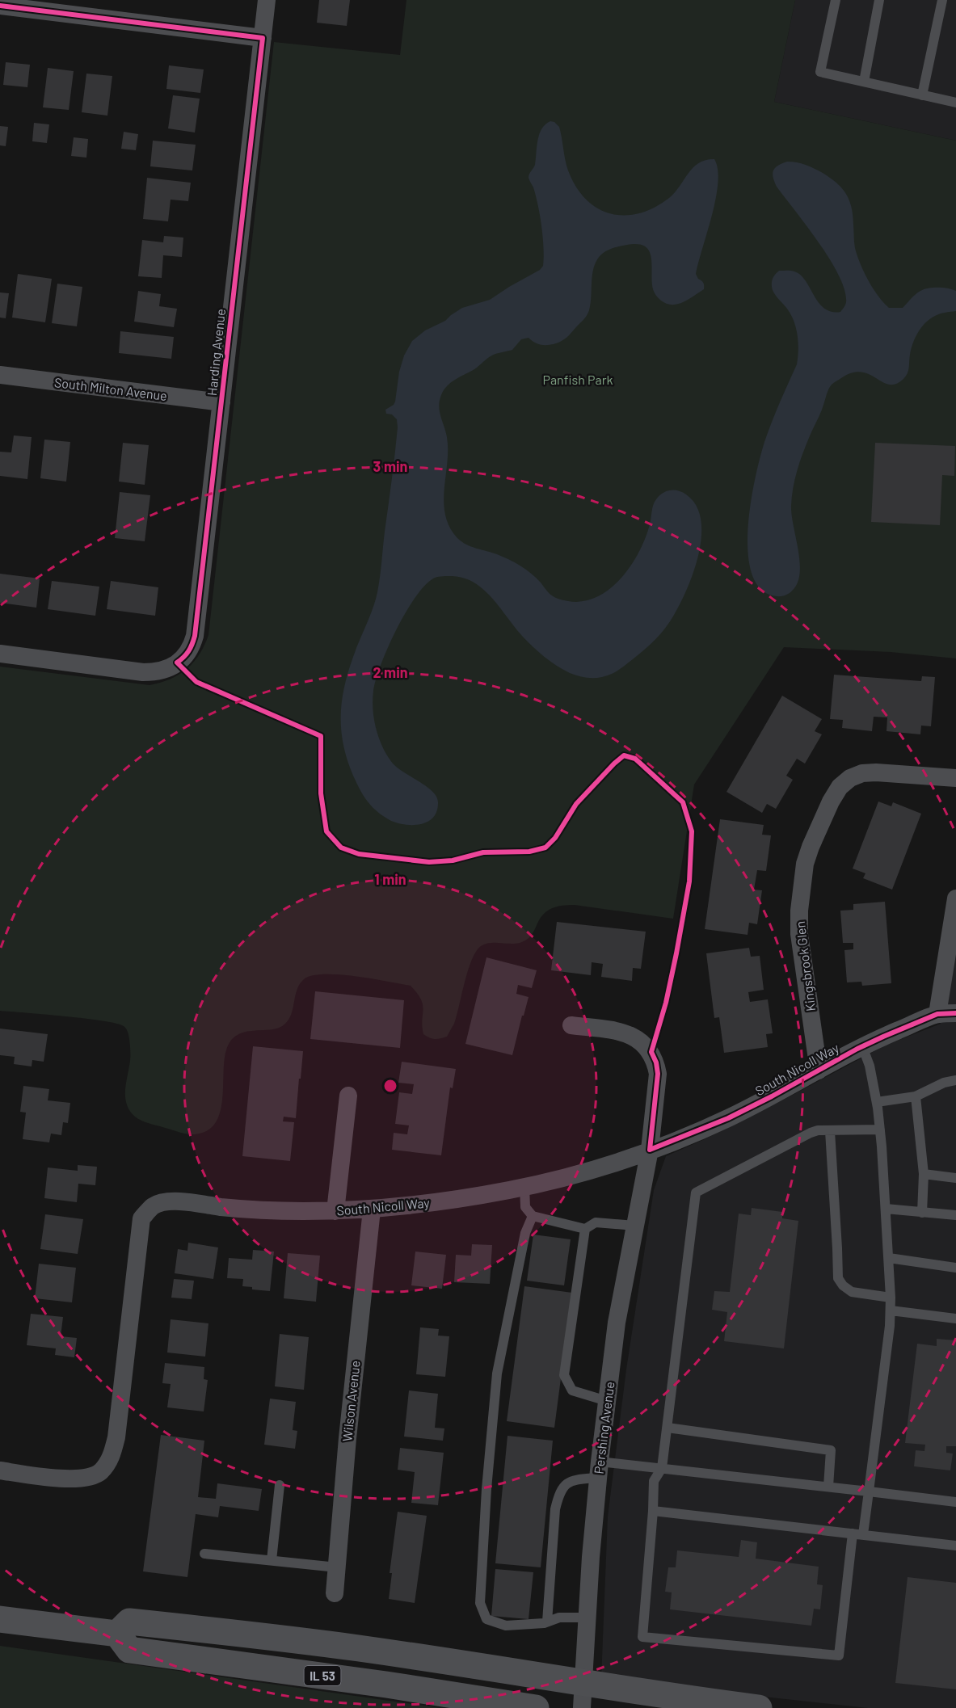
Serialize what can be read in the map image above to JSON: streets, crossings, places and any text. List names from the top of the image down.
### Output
{
  "streets": {
    "main road": ["IL 53"],
    "street": [
      "Harding Avenue",
      "South Milton Avenue",
      "Kingsbrook Glen",
      "South Nicoll Way",
      "Wilson Avenue",
      "Pershing Avenue"
    ]
  },
  "crossings": [
    ["Harding Avenue", "South Milton Avenue"],
    ["Kingsbrook Glen", "South Nicoll Way"],
    ["South Nicoll Way", "Wilson Avenue"],
    ["South Nicoll Way", "Pershing Avenue"]
  ],
  "parks": ["Panfish Park"],
  "rings": ["3 min", "2 min", "1 min"]
}
